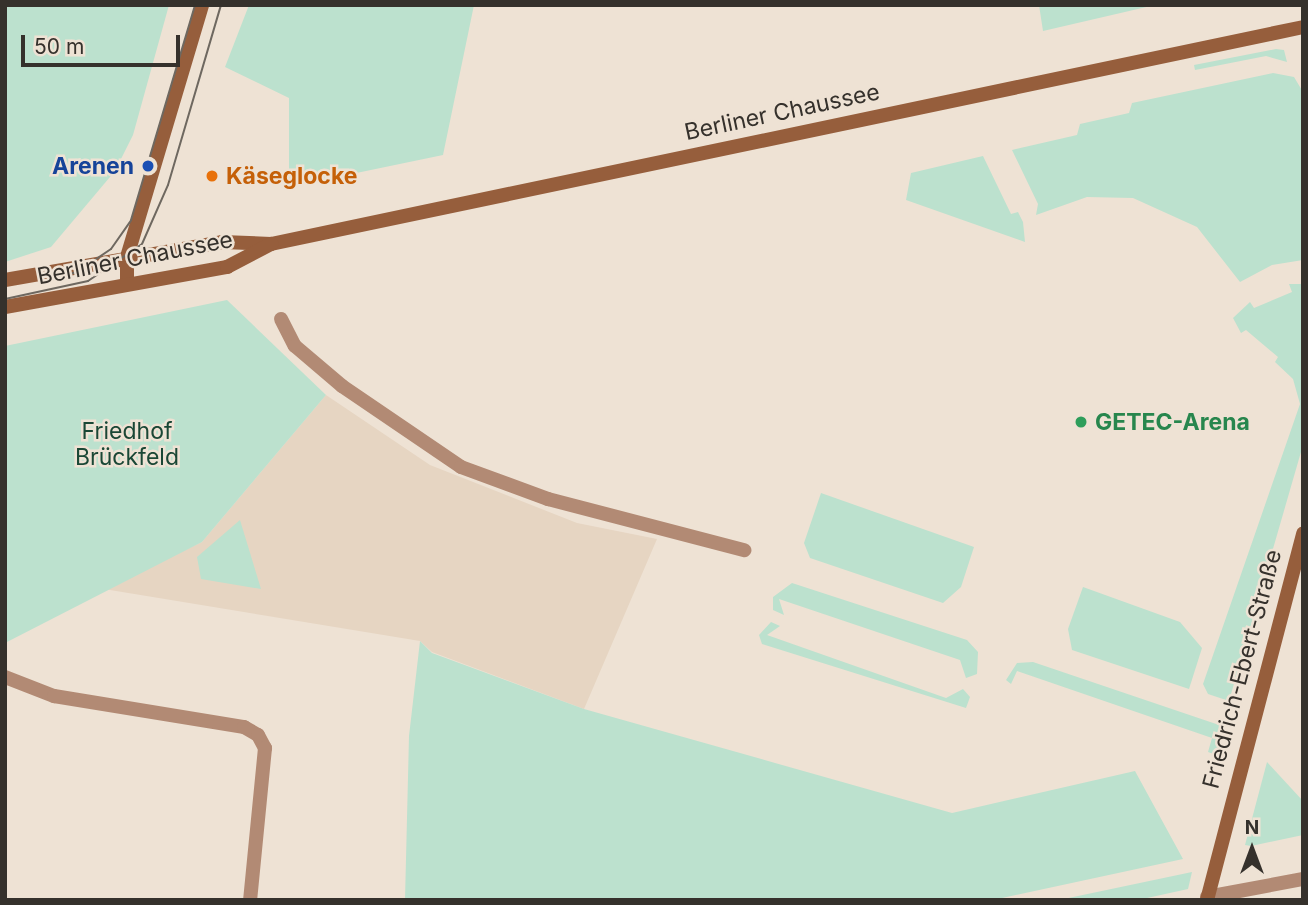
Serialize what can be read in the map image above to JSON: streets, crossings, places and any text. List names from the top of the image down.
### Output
{
  "streets": {
    "main road": ["Berliner Chaussee", "Friedrich-Ebert-Straße"]
  },
  "parks": ["Friedhof Brückfeld"],
  "places": ["Arenen", "Käseglocke", "GETEC-Arena"],
  "scale_bar": "50 m",
  "north": "top"
}
